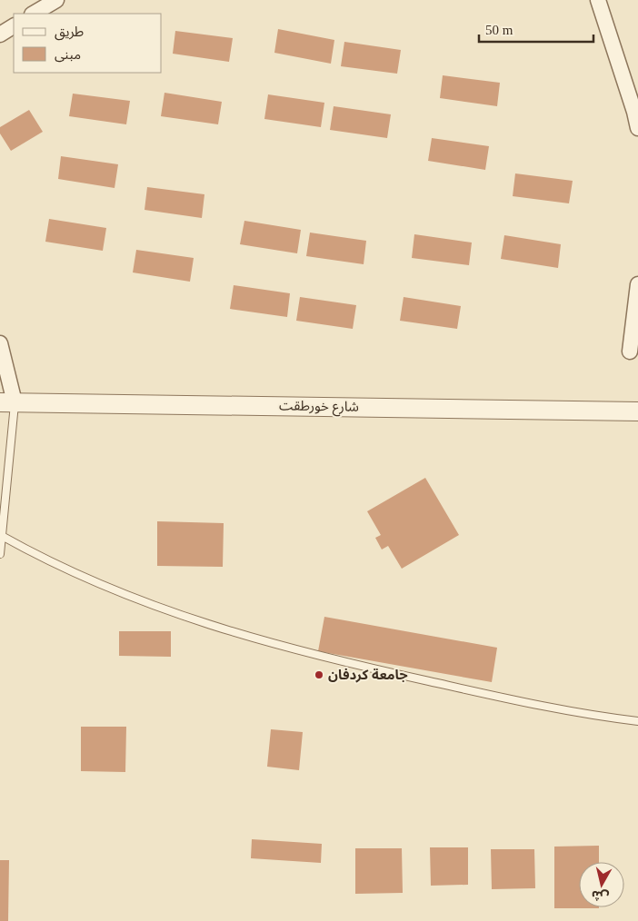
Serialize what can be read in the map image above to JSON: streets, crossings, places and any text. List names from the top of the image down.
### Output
{
  "streets": {
    "street": ["شارع خورطقت"]
  },
  "places": ["جامعة كردفان"],
  "legend": ["طريق", "مبنى"],
  "scale_bar": "50 m",
  "north": "bottom"
}
